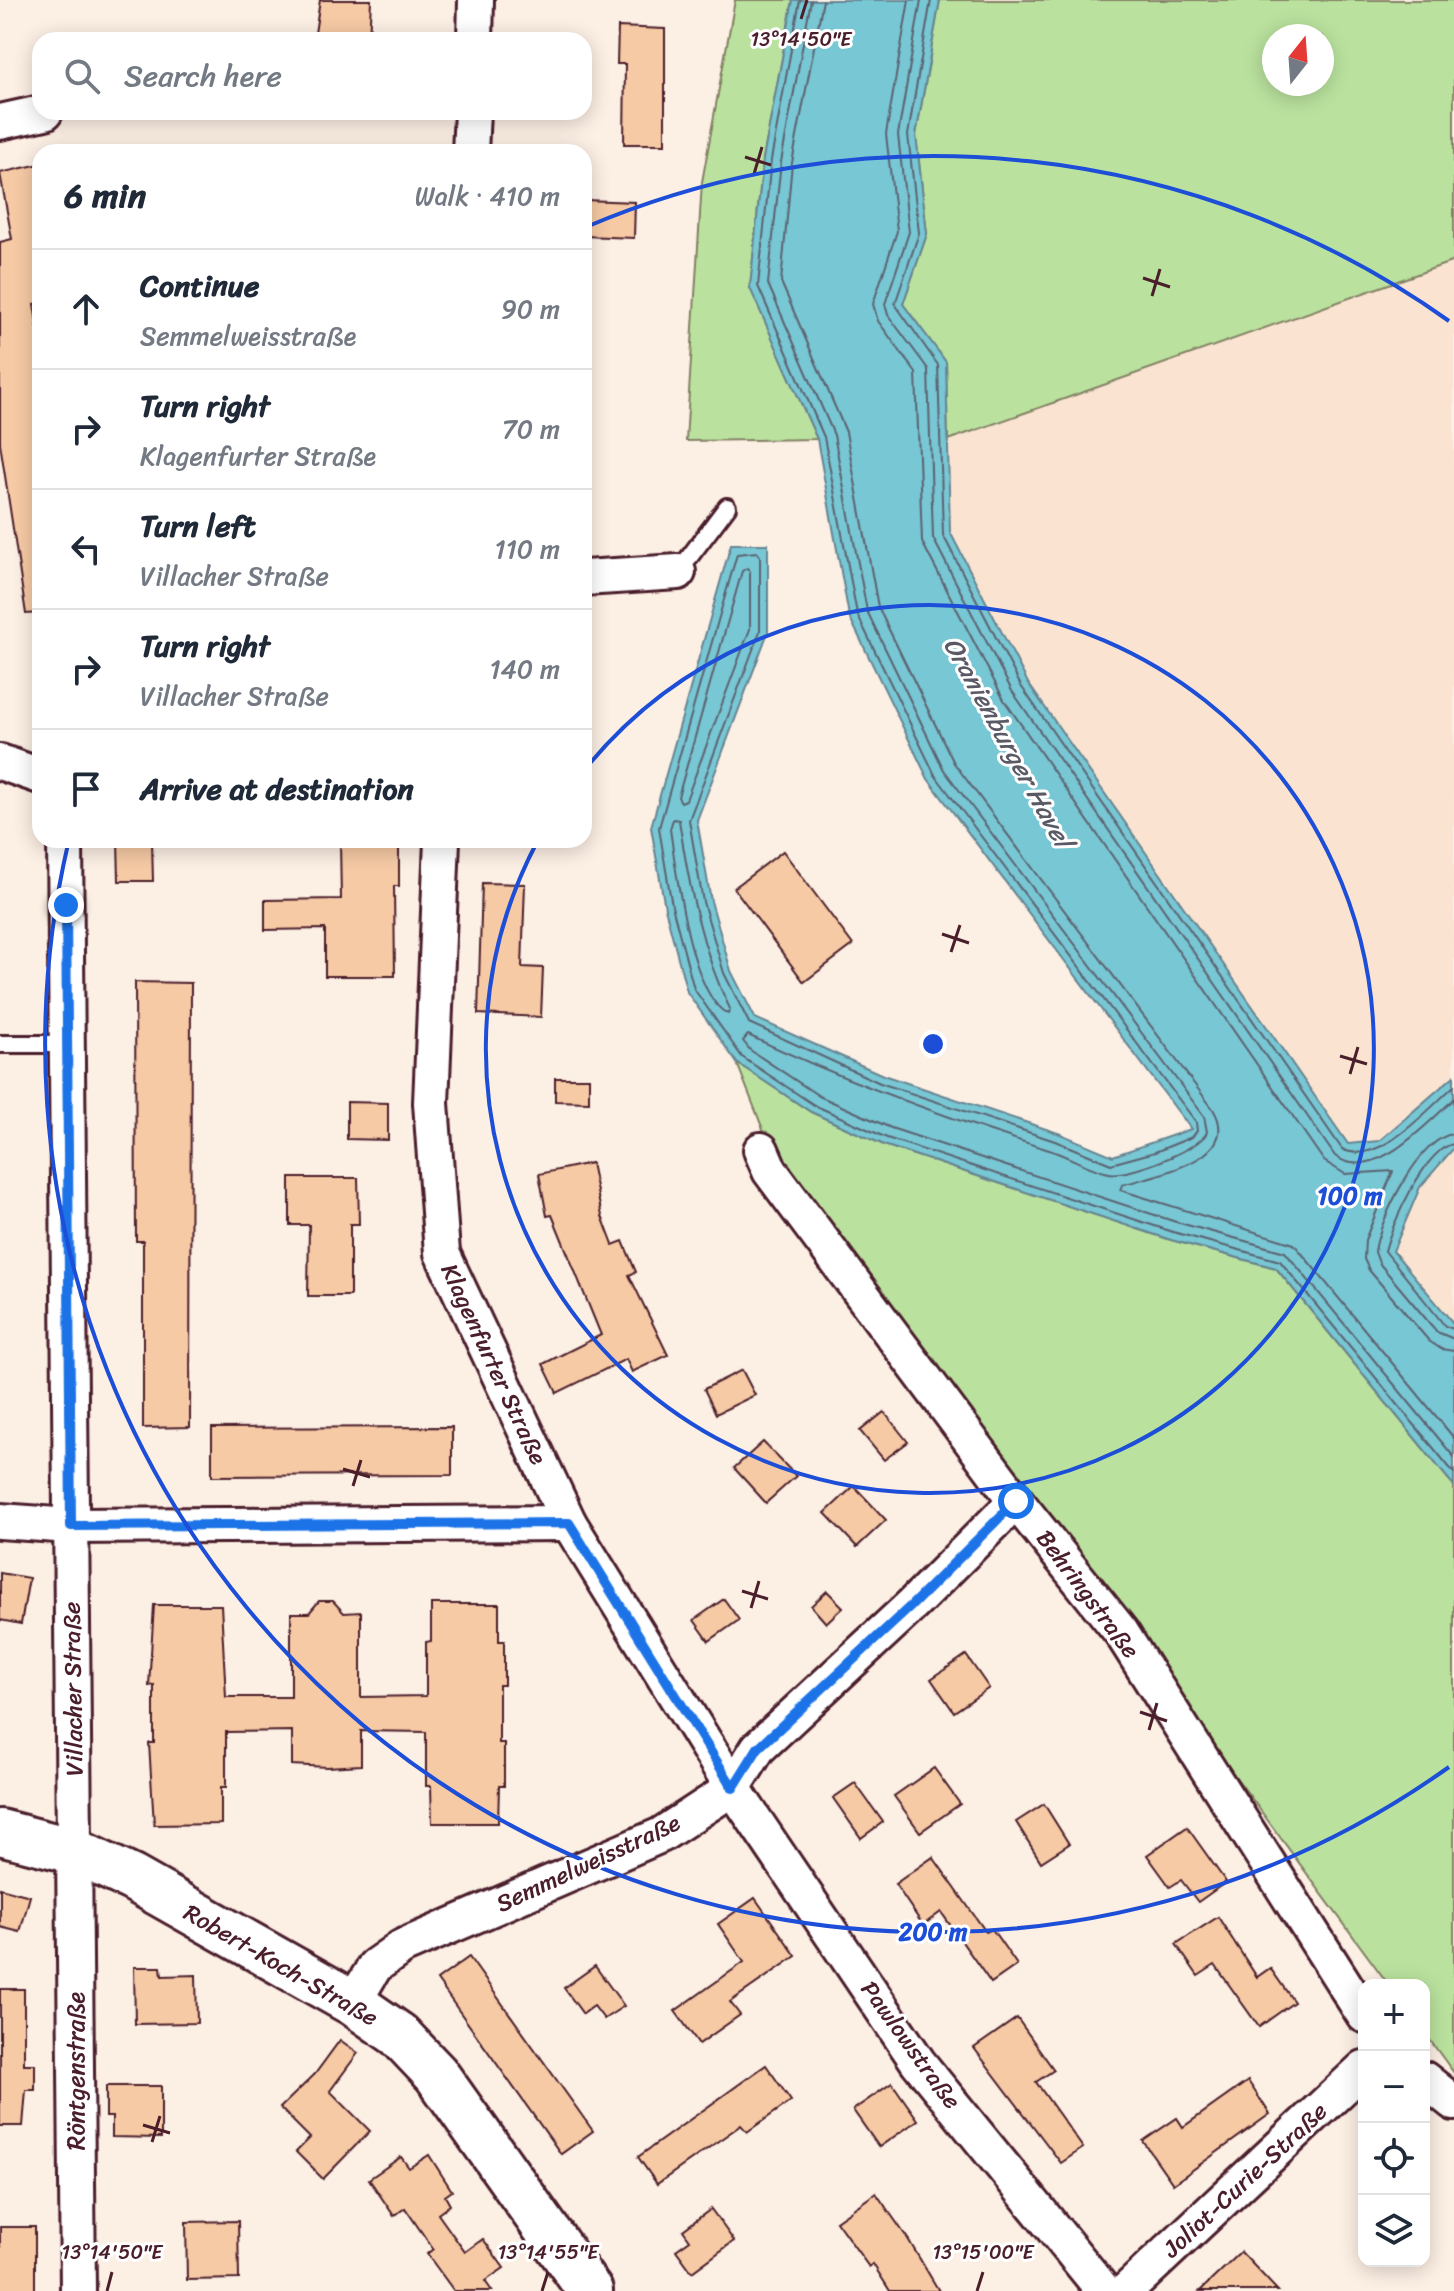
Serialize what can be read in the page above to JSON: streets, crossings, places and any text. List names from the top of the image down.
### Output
{
  "streets": {
    "street": [
      "Klagenfurter Straße",
      "Behringstraße",
      "Villacher Straße",
      "Semmelweisstraße",
      "Robert-Koch-Straße",
      "Pawlowstraße",
      "Röntgenstraße",
      "Joliot-Curie-Straße"
    ]
  },
  "crossings": [
    ["Klagenfurter Straße", "Semmelweisstraße"],
    ["Klagenfurter Straße", "Pawlowstraße"],
    ["Behringstraße", "Semmelweisstraße"],
    ["Villacher Straße", "Robert-Koch-Straße"],
    ["Villacher Straße", "Röntgenstraße"],
    ["Semmelweisstraße", "Robert-Koch-Straße"],
    ["Semmelweisstraße", "Pawlowstraße"],
    ["Robert-Koch-Straße", "Röntgenstraße"]
  ],
  "water": ["Oranienburger Havel"],
  "north": "top",
  "page": {
    "search": "Search here",
    "heading": ["6 min", "Walk · 410 m"],
    "list": [
      ["Continue", "Semmelweisstraße", "90 m"],
      ["Turn right", "Klagenfurter Straße", "70 m"],
      ["Turn left", "Villacher Straße", "110 m"],
      ["Turn right", "Villacher Straße", "140 m"],
      "Arrive at destination"
    ],
    "map_buttons": ["+", "−"]
  },
  "coordinates": ["13°14'50\"E", "13°14'55\"E", "13°15'00\"E"],
  "rings": ["100 m", "200 m"]
}
